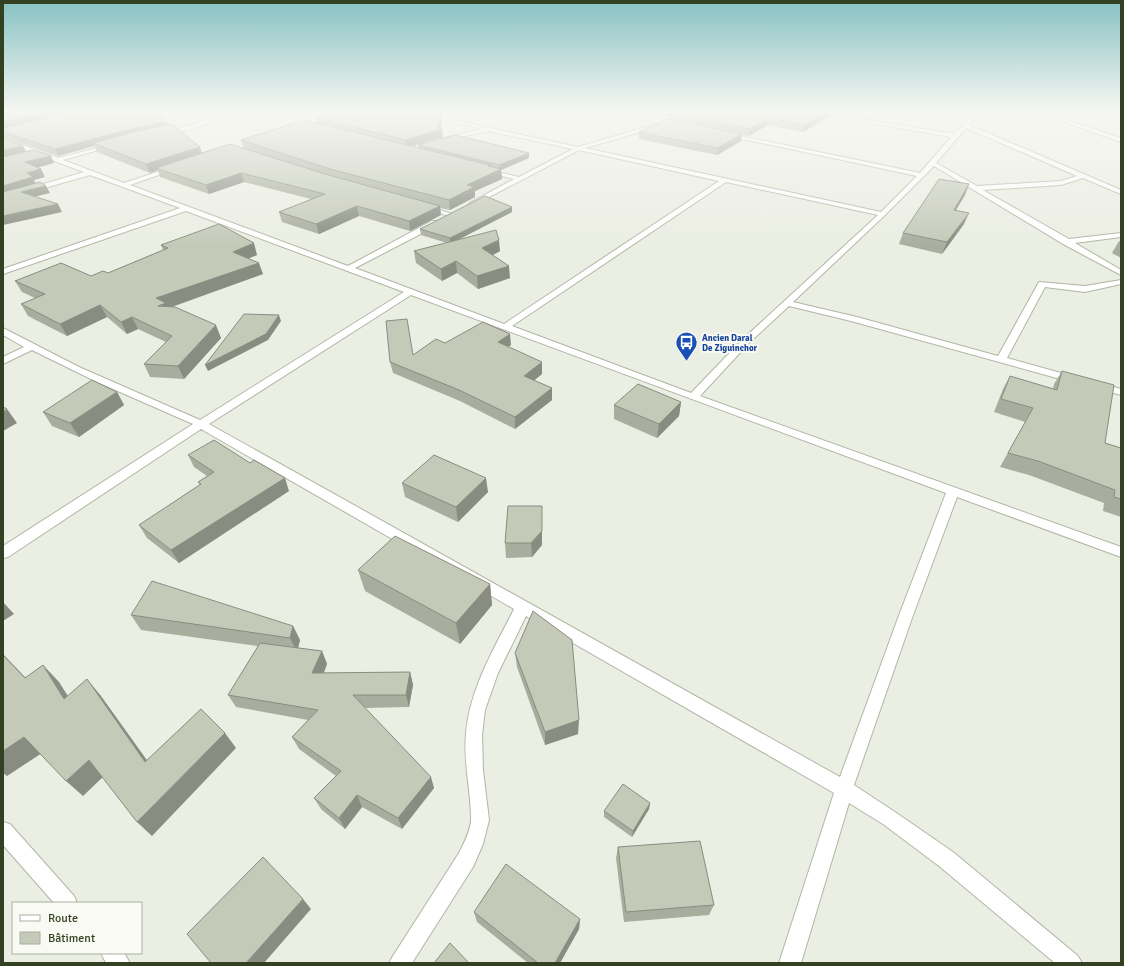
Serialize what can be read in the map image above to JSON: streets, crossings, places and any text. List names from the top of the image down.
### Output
{
  "places": {
    "bus stop": ["Ancien Daral De Ziguinchor"]
  },
  "legend": ["Route", "Bâtiment"]
}
